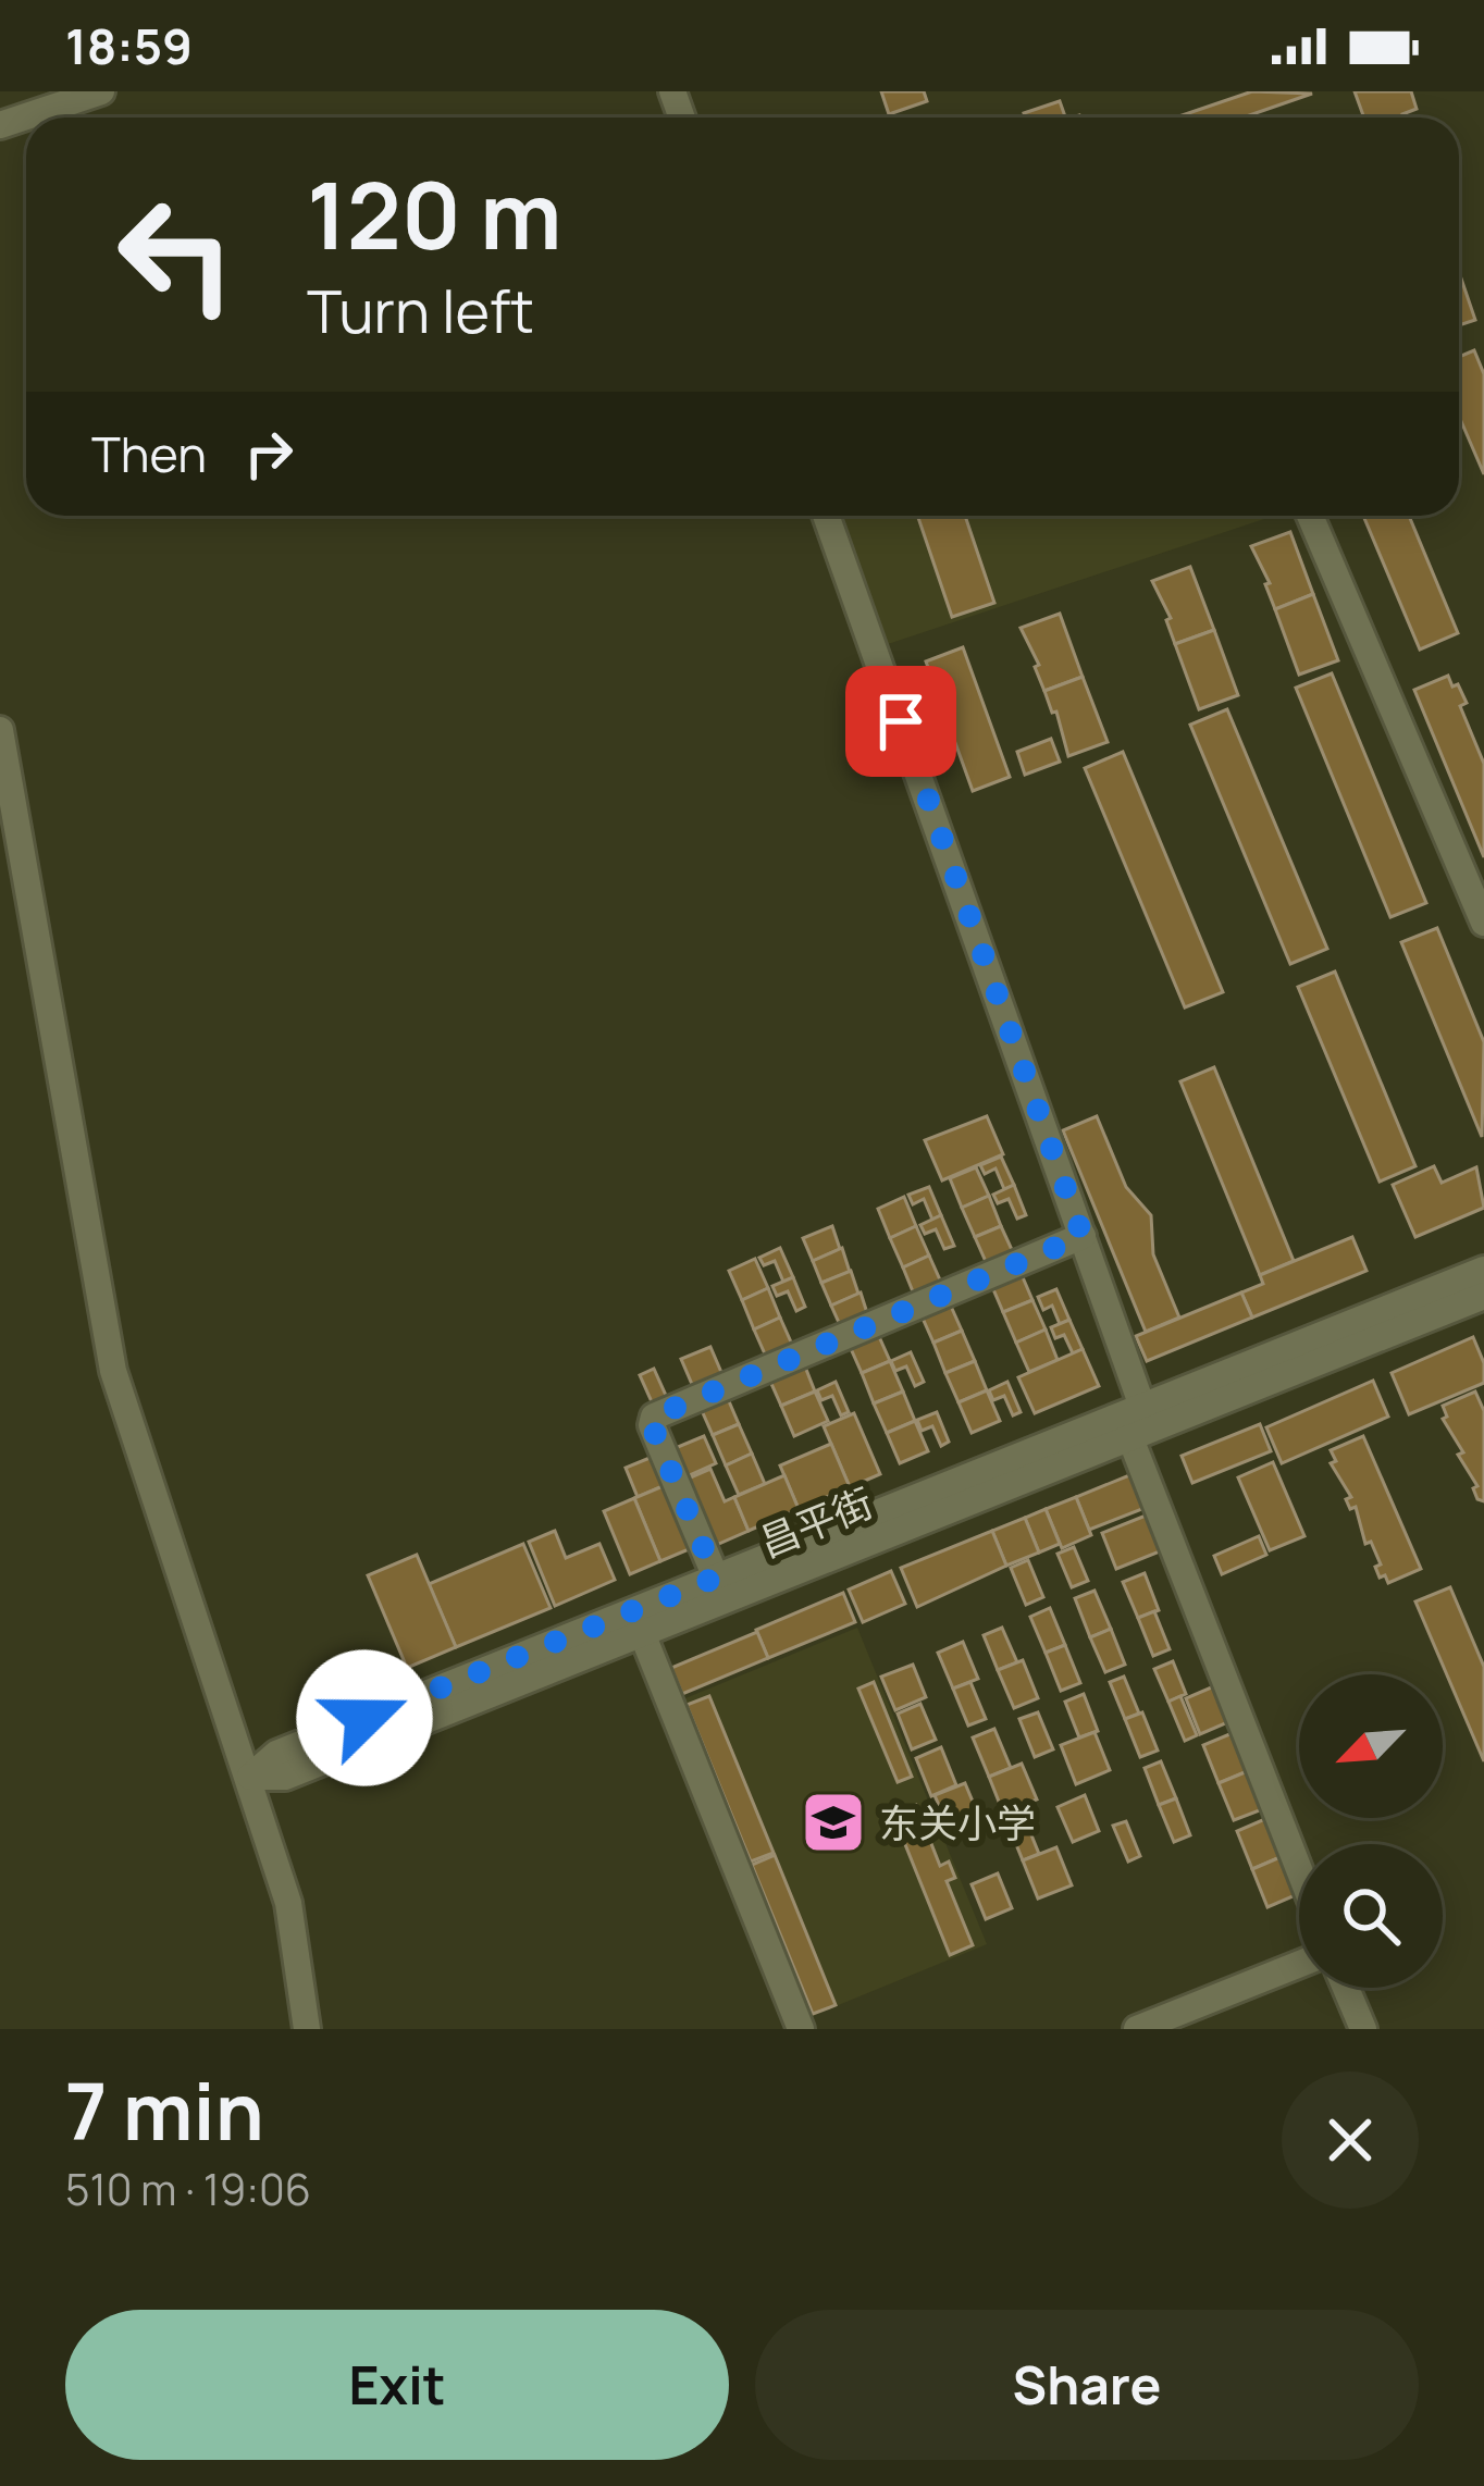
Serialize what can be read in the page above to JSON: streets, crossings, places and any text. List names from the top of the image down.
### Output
{
  "streets": {
    "street": ["昌平街"]
  },
  "places": {
    "school or university": ["东关小学"]
  },
  "north": "bottom left",
  "page": {
    "status": "18:59",
    "turn": ["120 m", "Turn left"],
    "then": "Then",
    "heading": ["7 min", "510 m · 19:06"],
    "buttons": ["Exit", "Share"]
  }
}
